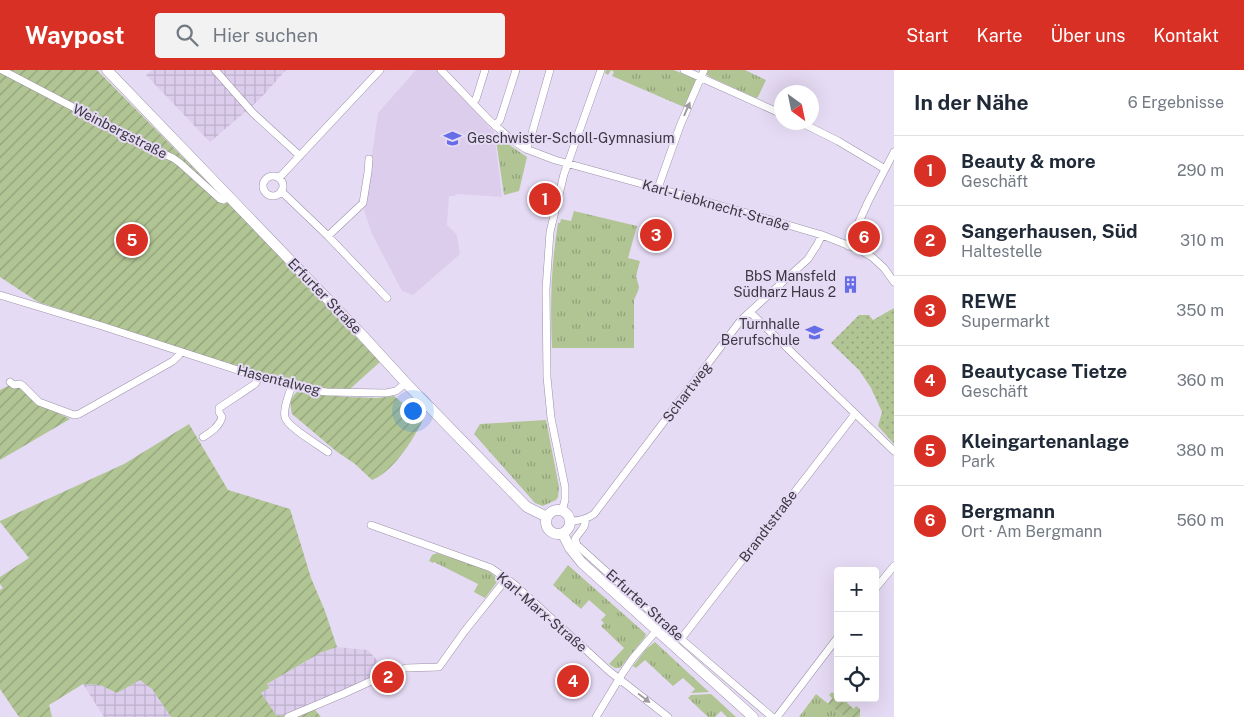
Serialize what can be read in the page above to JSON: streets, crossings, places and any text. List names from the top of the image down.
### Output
{
  "streets": {
    "main road": ["Erfurter Straße"],
    "street": [
      "Weinbergstraße",
      "Karl-Liebknecht-Straße",
      "Hasentalweg",
      "Schartweg",
      "Brandtstraße",
      "Karl-Marx-Straße"
    ]
  },
  "crossings": [
    ["Weinbergstraße", "Erfurter Straße"],
    ["Karl-Liebknecht-Straße", "Schartweg"],
    ["Erfurter Straße", "Hasentalweg"],
    ["Erfurter Straße", "Schartweg"],
    ["Erfurter Straße", "Brandtstraße"]
  ],
  "places": {
    "school or university": ["Geschwister-Scholl-Gymnasium", "Turnhalle Berufschule"],
    "building": ["BbS Mansfeld Südharz Haus 2"]
  },
  "north": "bottom right",
  "page": {
    "header": "Waypost",
    "search": "Hier suchen",
    "nav": [
      "Start",
      "Karte",
      "Über uns",
      "Kontakt"
    ],
    "heading": ["In der Nähe", "6 Ergebnisse"],
    "list": [
      {
        "mark": "1",
        "name": "Beauty & more",
        "note": "Geschäft",
        "value": "290 m"
      },
      {
        "mark": "2",
        "name": "Sangerhausen, Süd",
        "note": "Haltestelle",
        "value": "310 m"
      },
      {
        "mark": "3",
        "name": "REWE",
        "note": "Supermarkt",
        "value": "350 m"
      },
      {
        "mark": "4",
        "name": "Beautycase Tietze",
        "note": "Geschäft",
        "value": "360 m"
      },
      {
        "mark": "5",
        "name": "Kleingartenanlage",
        "note": "Park",
        "value": "380 m"
      },
      {
        "mark": "6",
        "name": "Bergmann",
        "note": "Ort · Am Bergmann",
        "value": "560 m"
      }
    ],
    "pins": [
      "1",
      "3",
      "6",
      "5",
      "2",
      "4"
    ],
    "map_buttons": ["+", "−"]
  }
}
